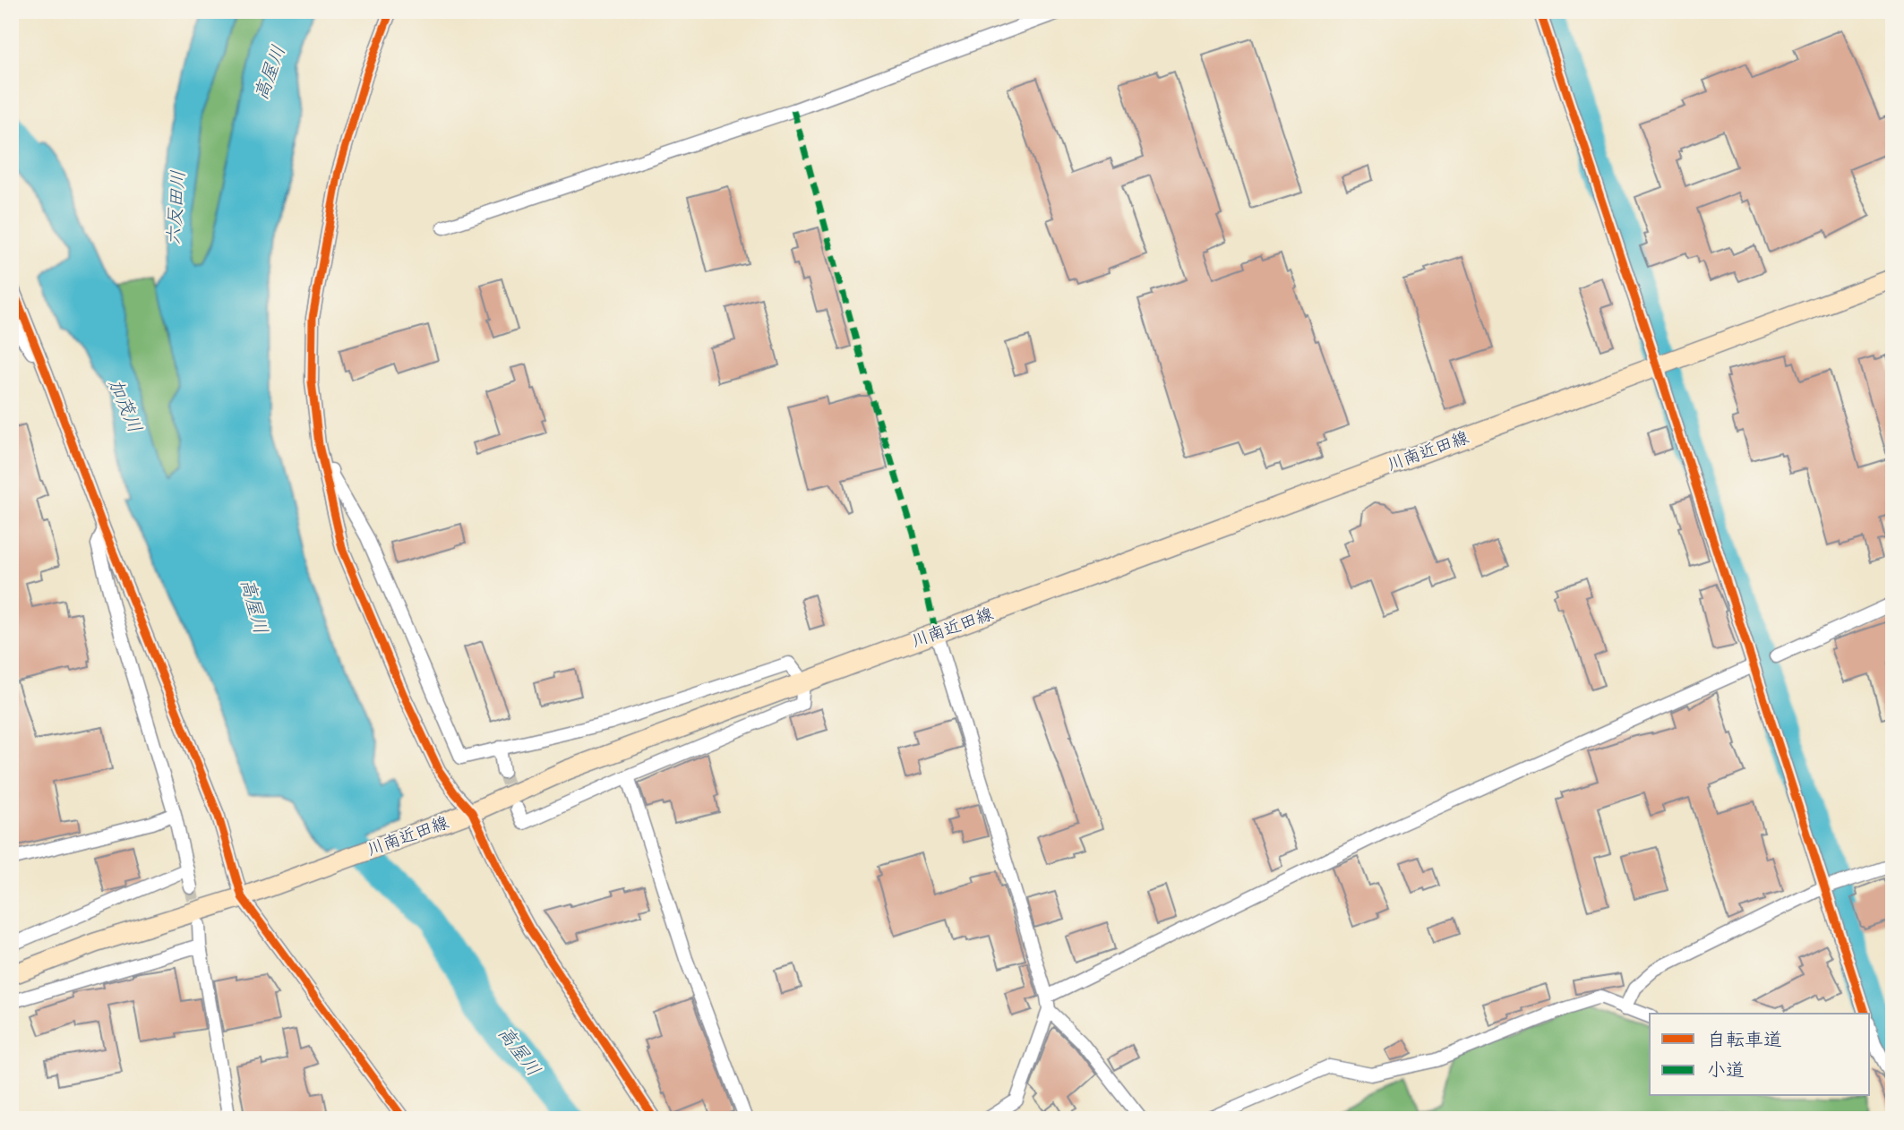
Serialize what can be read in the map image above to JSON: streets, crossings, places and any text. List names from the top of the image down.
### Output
{
  "streets": {
    "main road": ["川南近田線"]
  },
  "water": ["高屋川", "六反田川", "加茂川"],
  "legend": ["自転車道", "小道"]
}
